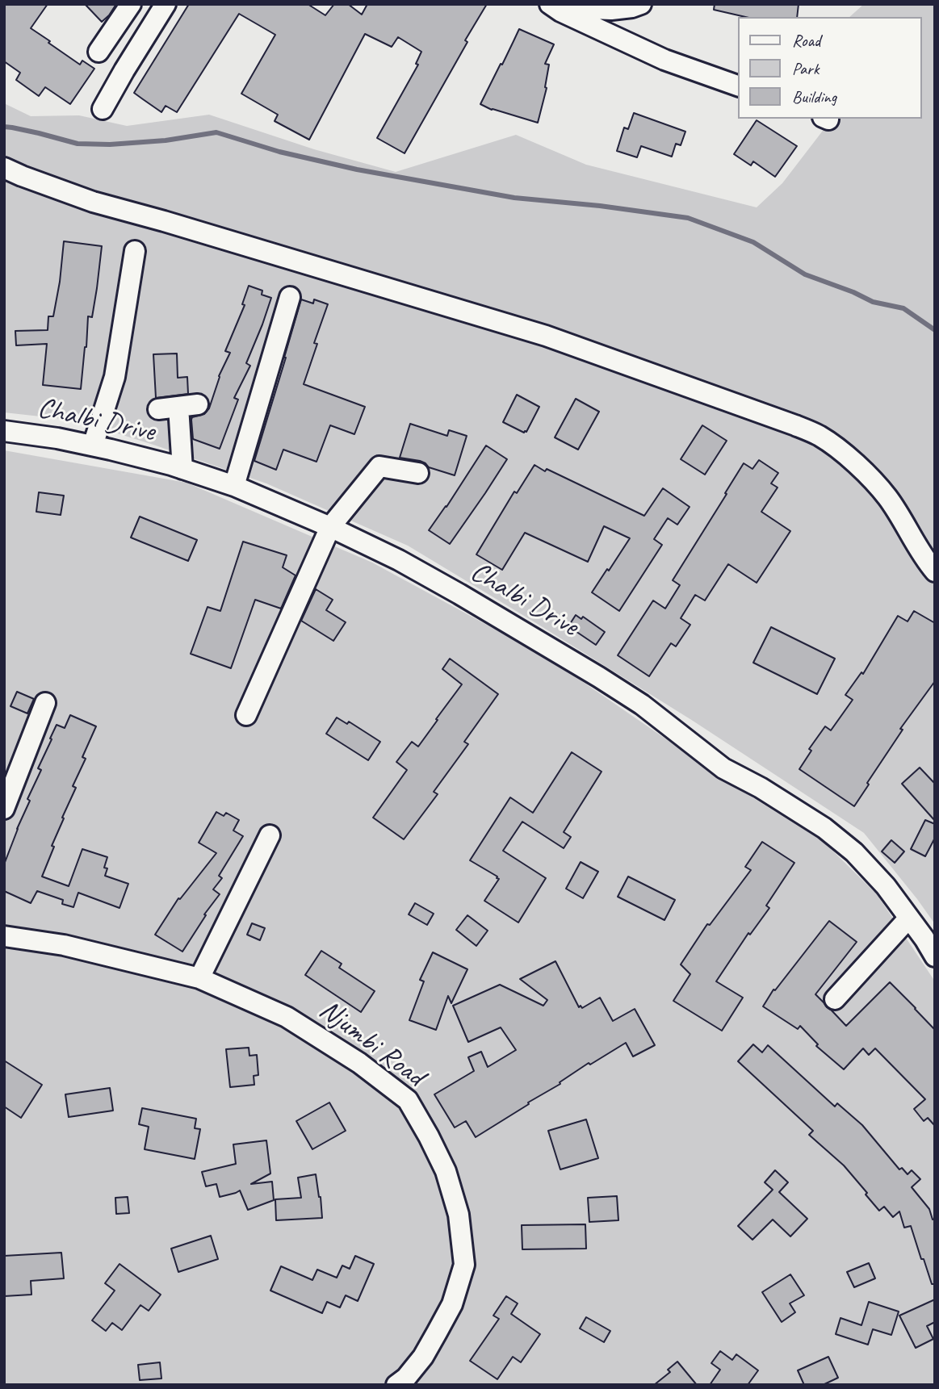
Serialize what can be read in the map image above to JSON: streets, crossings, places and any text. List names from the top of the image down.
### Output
{
  "streets": {
    "street": ["Chalbi Drive", "Njumbi Road"]
  },
  "legend": ["Road", "Park", "Building"]
}
